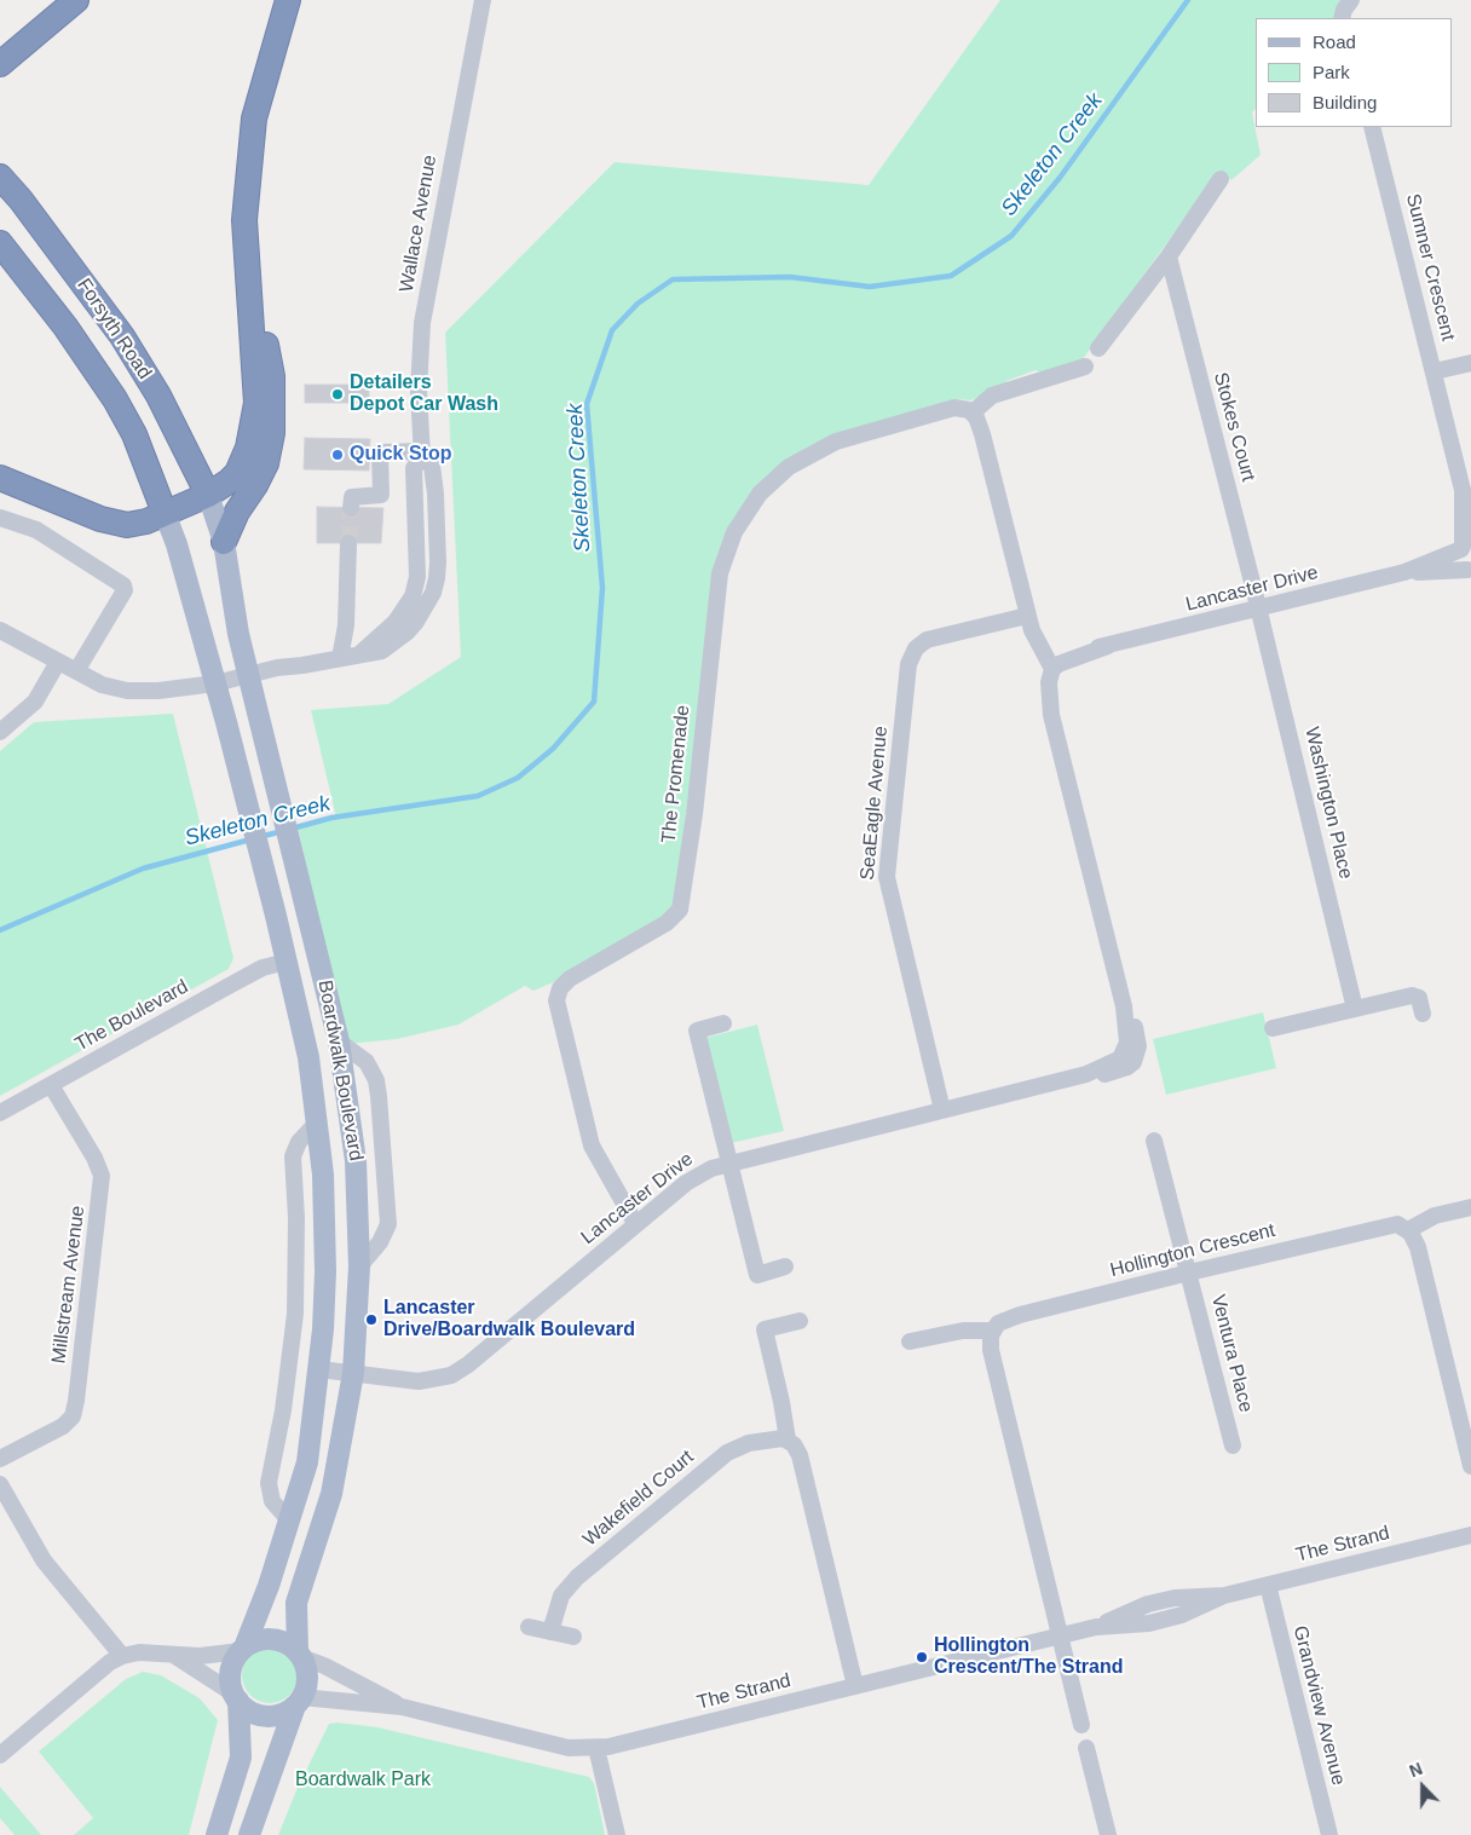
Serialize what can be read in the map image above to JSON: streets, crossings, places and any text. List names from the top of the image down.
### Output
{
  "streets": {
    "highway": ["Forsyth Road"],
    "main road": ["Boardwalk Boulevard"],
    "street": [
      "Wallace Avenue",
      "Sumner Crescent",
      "Stokes Court",
      "Lancaster Drive",
      "The Promenade",
      "SeaEagle Avenue",
      "Washington Place",
      "The Boulevard",
      "Hollington Crescent",
      "Millstream Avenue",
      "Ventura Place",
      "Wakefield Court",
      "The Strand",
      "Grandview Avenue"
    ]
  },
  "crossings": [
    ["Wallace Avenue", "Boardwalk Boulevard"],
    ["Sumner Crescent", "Lancaster Drive"],
    ["Forsyth Road", "Boardwalk Boulevard"],
    ["Stokes Court", "Lancaster Drive"],
    ["Stokes Court", "Washington Place"],
    ["Lancaster Drive", "The Promenade"],
    ["Lancaster Drive", "SeaEagle Avenue"],
    ["Lancaster Drive", "Washington Place"],
    ["Lancaster Drive", "Boardwalk Boulevard"],
    ["The Boulevard", "Boardwalk Boulevard"],
    ["The Boulevard", "Millstream Avenue"],
    ["Boardwalk Boulevard", "The Strand"],
    ["Hollington Crescent", "Ventura Place"],
    ["The Strand", "Grandview Avenue"]
  ],
  "water": ["Skeleton Creek"],
  "parks": ["Boardwalk Park"],
  "places": [
    "Detailers Depot Car Wash",
    "Quick Stop",
    "Lancaster Drive/Boardwalk Boulevard",
    "Hollington Crescent/The Strand"
  ],
  "legend": ["Road", "Park", "Building"],
  "north": "top"
}
